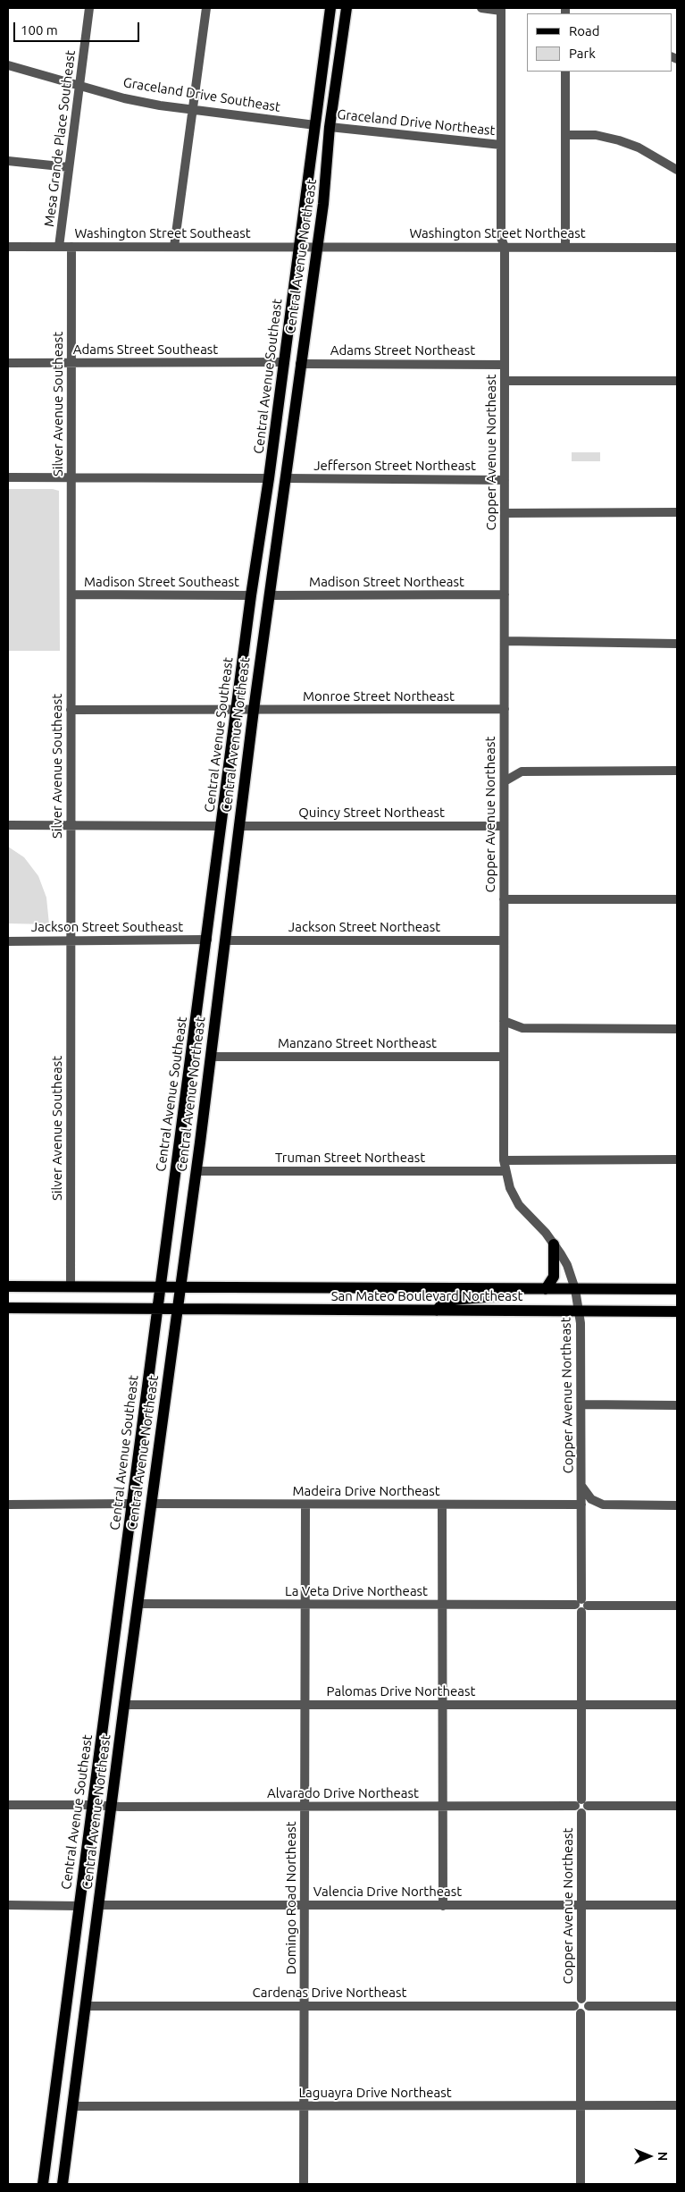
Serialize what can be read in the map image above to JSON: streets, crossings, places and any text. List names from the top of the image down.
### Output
{
  "streets": {
    "main road": ["Central Avenue Northeast", "Central Avenue Southeast", "San Mateo Boulevard Northeast"],
    "street": [
      "Graceland Drive Southeast",
      "Graceland Drive Northeast",
      "Mesa Grande Place Southeast",
      "Washington Street Southeast",
      "Washington Street Northeast",
      "Adams Street Southeast",
      "Adams Street Northeast",
      "Silver Avenue Southeast",
      "Copper Avenue Northeast",
      "Jefferson Street Northeast",
      "Madison Street Southeast",
      "Madison Street Northeast",
      "Monroe Street Northeast",
      "Quincy Street Northeast",
      "Jackson Street Southeast",
      "Jackson Street Northeast",
      "Manzano Street Northeast",
      "Truman Street Northeast",
      "Madeira Drive Northeast",
      "La Veta Drive Northeast",
      "Palomas Drive Northeast",
      "Alvarado Drive Northeast",
      "Valencia Drive Northeast",
      "Domingo Road Northeast",
      "Cardenas Drive Northeast",
      "Laguayra Drive Northeast"
    ]
  },
  "crossings": [
    ["Graceland Drive Southeast", "Mesa Grande Place Southeast"],
    ["Graceland Drive Southeast", "Central Avenue Southeast"],
    ["Graceland Drive Northeast", "Central Avenue Northeast"],
    ["Graceland Drive Northeast", "Copper Avenue Northeast"],
    ["Mesa Grande Place Southeast", "Washington Street Southeast"],
    ["Washington Street Southeast", "Washington Street Northeast"],
    ["Washington Street Southeast", "Central Avenue Northeast"],
    ["Washington Street Southeast", "Central Avenue Southeast"],
    ["Washington Street Southeast", "Silver Avenue Southeast"],
    ["Washington Street Northeast", "Central Avenue Northeast"],
    ["Washington Street Northeast", "Copper Avenue Northeast"],
    ["Central Avenue Northeast", "Adams Street Northeast"],
    ["Central Avenue Northeast", "Jefferson Street Northeast"],
    ["Central Avenue Northeast", "Madison Street Northeast"],
    ["Central Avenue Northeast", "Monroe Street Northeast"],
    ["Central Avenue Northeast", "Quincy Street Northeast"],
    ["Central Avenue Northeast", "Jackson Street Northeast"],
    ["Central Avenue Northeast", "Manzano Street Northeast"],
    ["Central Avenue Northeast", "Truman Street Northeast"],
    ["Central Avenue Northeast", "San Mateo Boulevard Northeast"],
    ["Central Avenue Northeast", "Madeira Drive Northeast"],
    ["Central Avenue Northeast", "La Veta Drive Northeast"],
    ["Central Avenue Northeast", "Palomas Drive Northeast"],
    ["Central Avenue Northeast", "Alvarado Drive Northeast"],
    ["Central Avenue Northeast", "Valencia Drive Northeast"],
    ["Central Avenue Northeast", "Cardenas Drive Northeast"],
    ["Central Avenue Northeast", "Laguayra Drive Northeast"],
    ["Adams Street Southeast", "Central Avenue Southeast"],
    ["Adams Street Southeast", "Silver Avenue Southeast"],
    ["Adams Street Northeast", "Copper Avenue Northeast"],
    ["Central Avenue Southeast", "Madison Street Southeast"],
    ["Central Avenue Southeast", "Monroe Street Northeast"],
    ["Central Avenue Southeast", "Jackson Street Southeast"],
    ["Central Avenue Southeast", "San Mateo Boulevard Northeast"],
    ["Central Avenue Southeast", "Alvarado Drive Northeast"],
    ["Silver Avenue Southeast", "Madison Street Southeast"],
    ["Silver Avenue Southeast", "Monroe Street Northeast"],
    ["Silver Avenue Southeast", "Jackson Street Southeast"],
    ["Silver Avenue Southeast", "San Mateo Boulevard Northeast"],
    ["Copper Avenue Northeast", "Jefferson Street Northeast"],
    ["Copper Avenue Northeast", "Madison Street Northeast"],
    ["Copper Avenue Northeast", "Monroe Street Northeast"],
    ["Copper Avenue Northeast", "Quincy Street Northeast"],
    ["Copper Avenue Northeast", "Jackson Street Northeast"],
    ["Copper Avenue Northeast", "Manzano Street Northeast"],
    ["Copper Avenue Northeast", "Truman Street Northeast"],
    ["Copper Avenue Northeast", "San Mateo Boulevard Northeast"],
    ["Copper Avenue Northeast", "Madeira Drive Northeast"],
    ["Copper Avenue Northeast", "La Veta Drive Northeast"],
    ["Copper Avenue Northeast", "Palomas Drive Northeast"],
    ["Copper Avenue Northeast", "Alvarado Drive Northeast"],
    ["Copper Avenue Northeast", "Valencia Drive Northeast"],
    ["Copper Avenue Northeast", "Cardenas Drive Northeast"],
    ["Madeira Drive Northeast", "Domingo Road Northeast"],
    ["La Veta Drive Northeast", "Domingo Road Northeast"],
    ["Palomas Drive Northeast", "Domingo Road Northeast"],
    ["Alvarado Drive Northeast", "Domingo Road Northeast"],
    ["Valencia Drive Northeast", "Domingo Road Northeast"],
    ["Domingo Road Northeast", "Cardenas Drive Northeast"],
    ["Domingo Road Northeast", "Laguayra Drive Northeast"]
  ],
  "legend": ["Road", "Park"],
  "scale_bar": "100 m",
  "north": "right"
}
